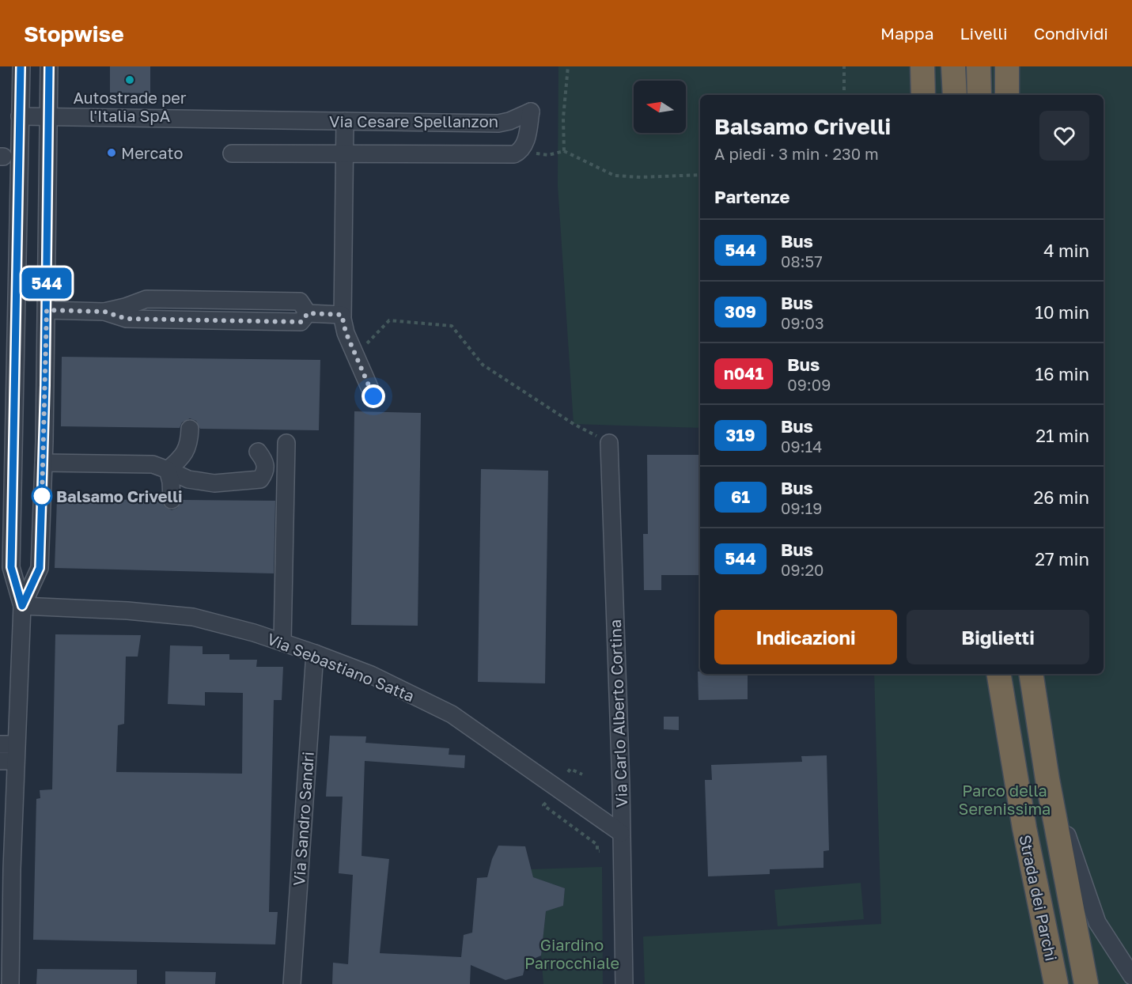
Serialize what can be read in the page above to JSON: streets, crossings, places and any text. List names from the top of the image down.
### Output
{
  "streets": {
    "highway": ["Strada dei Parchi"],
    "street": [
      "Via Cesare Spellanzon",
      "Via Sebastiano Satta",
      "Via Carlo Alberto Cortina",
      "Via Sandro Sandri"
    ]
  },
  "crossings": [
    ["Via Sebastiano Satta", "Via Carlo Alberto Cortina"],
    ["Via Sebastiano Satta", "Via Sandro Sandri"]
  ],
  "parks": ["Parco della Serenissima", "Giardino Parrocchiale"],
  "places": ["Autostrade per l'Italia SpA", "Mercato", "Balsamo Crivelli"],
  "lines": ["bus line 544"],
  "north": "left",
  "page": {
    "header": "Stopwise",
    "nav": ["Mappa", "Livelli", "Condividi"],
    "on_map": "544",
    "heading": [
      ["Balsamo Crivelli", "A piedi · 3 min · 230 m"],
      "Partenze"
    ],
    "list": [
      {
        "mark": "544",
        "name": "Bus",
        "note": "08:57",
        "value": "4 min"
      },
      {
        "mark": "309",
        "name": "Bus",
        "note": "09:03",
        "value": "10 min"
      },
      {
        "mark": "n041",
        "name": "Bus",
        "note": "09:09",
        "value": "16 min"
      },
      {
        "mark": "319",
        "name": "Bus",
        "note": "09:14",
        "value": "21 min"
      },
      {
        "mark": "61",
        "name": "Bus",
        "note": "09:19",
        "value": "26 min"
      },
      {
        "mark": "544",
        "name": "Bus",
        "note": "09:20",
        "value": "27 min"
      }
    ],
    "buttons": ["Indicazioni", "Biglietti"]
  }
}
